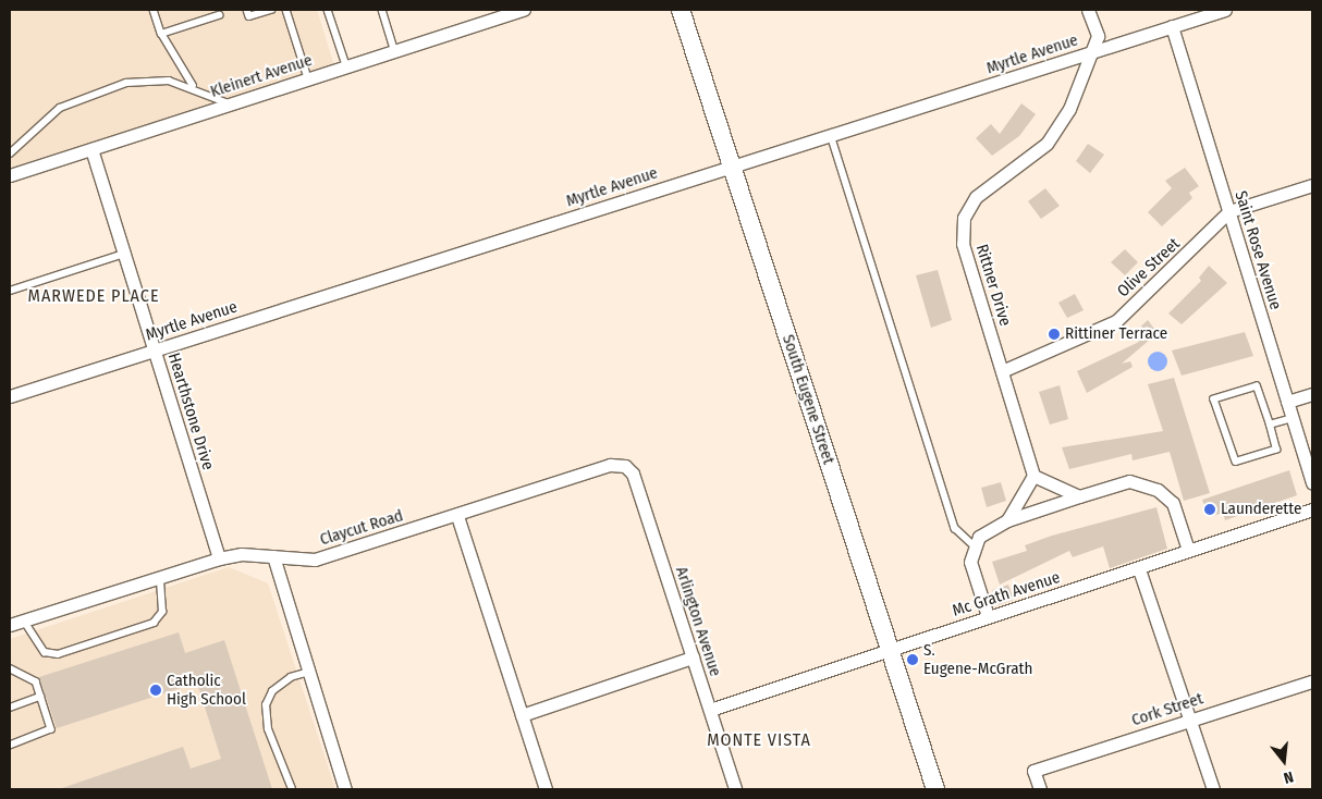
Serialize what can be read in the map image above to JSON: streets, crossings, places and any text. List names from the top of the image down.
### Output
{
  "streets": {
    "street": [
      "Myrtle Avenue",
      "Kleinert Avenue",
      "Saint Rose Avenue",
      "Olive Street",
      "Rittner Drive",
      "South Eugene Street",
      "Hearthstone Drive",
      "Claycut Road",
      "Mc Grath Avenue",
      "Arlington Avenue",
      "Cork Street"
    ]
  },
  "crossings": [
    ["Myrtle Avenue", "Saint Rose Avenue"],
    ["Myrtle Avenue", "Rittner Drive"],
    ["Myrtle Avenue", "South Eugene Street"],
    ["Myrtle Avenue", "Hearthstone Drive"],
    ["Kleinert Avenue", "Hearthstone Drive"],
    ["Saint Rose Avenue", "Olive Street"],
    ["Olive Street", "Rittner Drive"],
    ["South Eugene Street", "Mc Grath Avenue"],
    ["Hearthstone Drive", "Claycut Road"],
    ["Claycut Road", "Arlington Avenue"],
    ["Mc Grath Avenue", "Arlington Avenue"]
  ],
  "districts": ["MARWEDE PLACE", "MONTE VISTA"],
  "places": [
    "Rittiner Terrace",
    "Launderette",
    "S. Eugene-McGrath",
    "Catholic High School"
  ],
  "north": "bottom"
}
